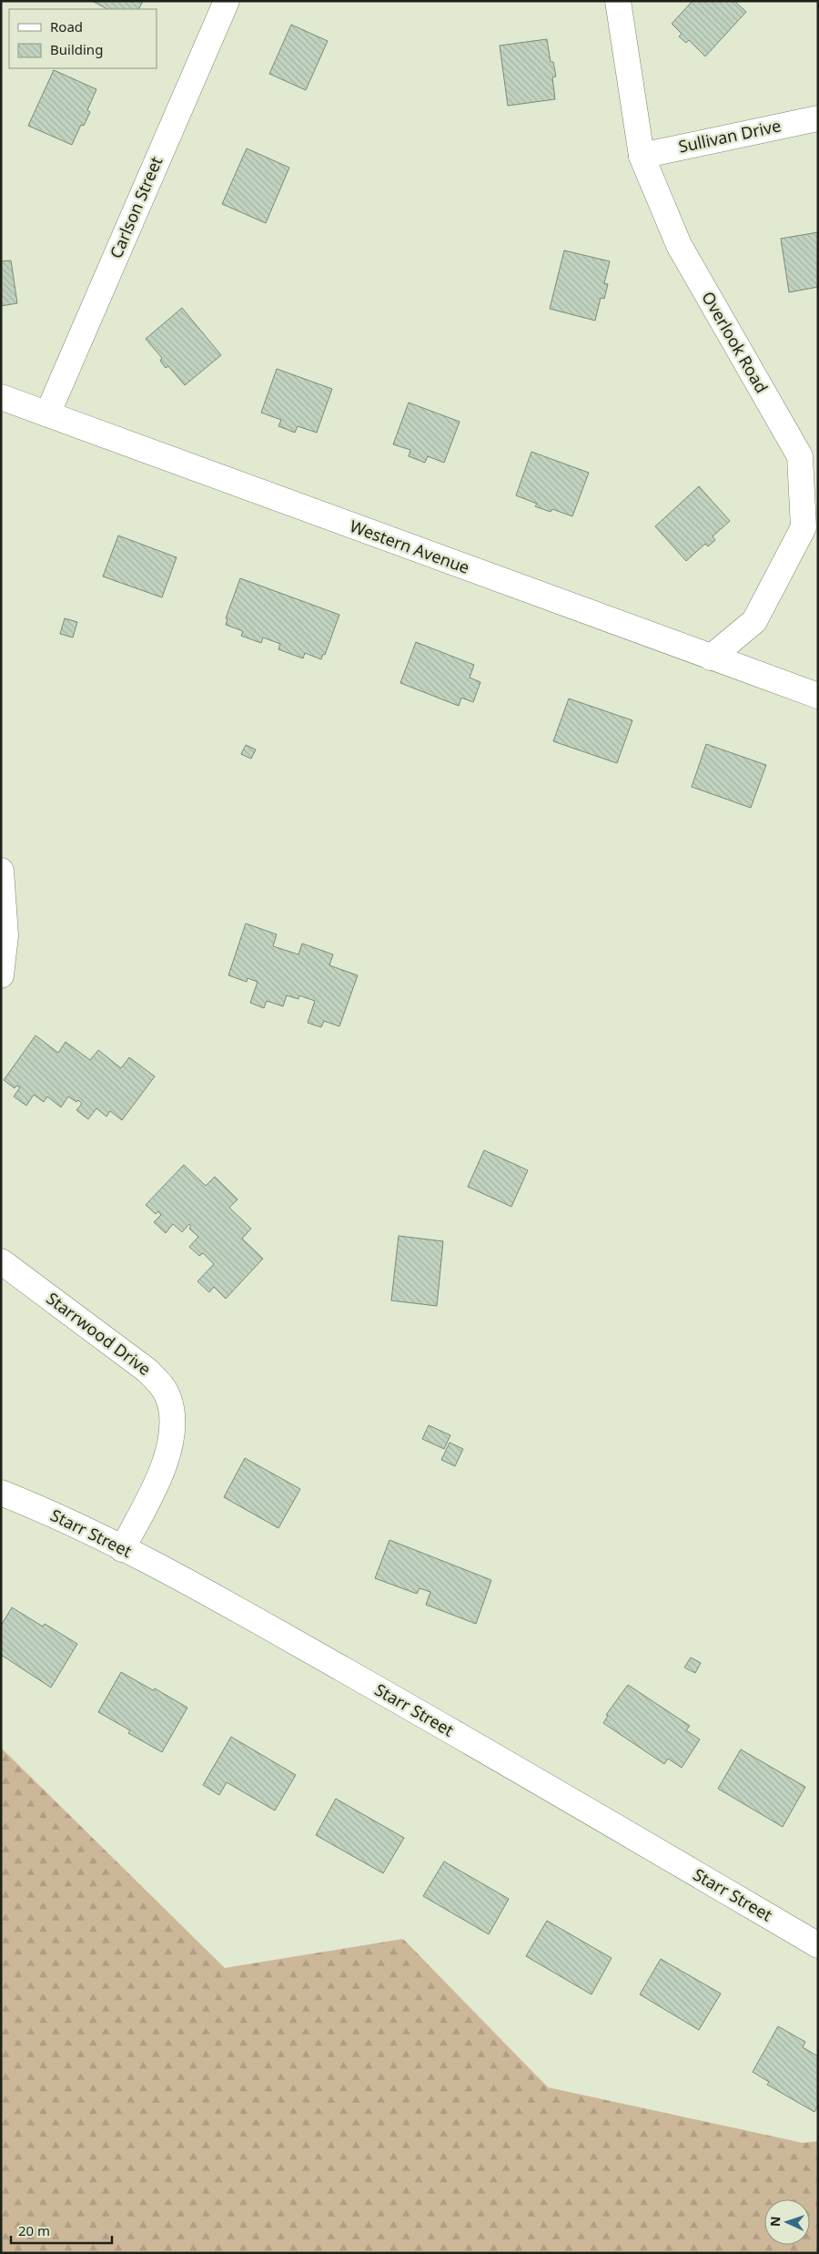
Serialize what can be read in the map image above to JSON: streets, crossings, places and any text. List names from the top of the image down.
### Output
{
  "streets": {
    "street": [
      "Sullivan Drive",
      "Carlson Street",
      "Overlook Road",
      "Western Avenue",
      "Starrwood Drive",
      "Starr Street"
    ]
  },
  "crossings": [
    ["Sullivan Drive", "Overlook Road"],
    ["Carlson Street", "Western Avenue"],
    ["Overlook Road", "Western Avenue"],
    ["Starrwood Drive", "Starr Street"]
  ],
  "legend": ["Road", "Building"],
  "scale_bar": "20 m",
  "north": "left"
}
